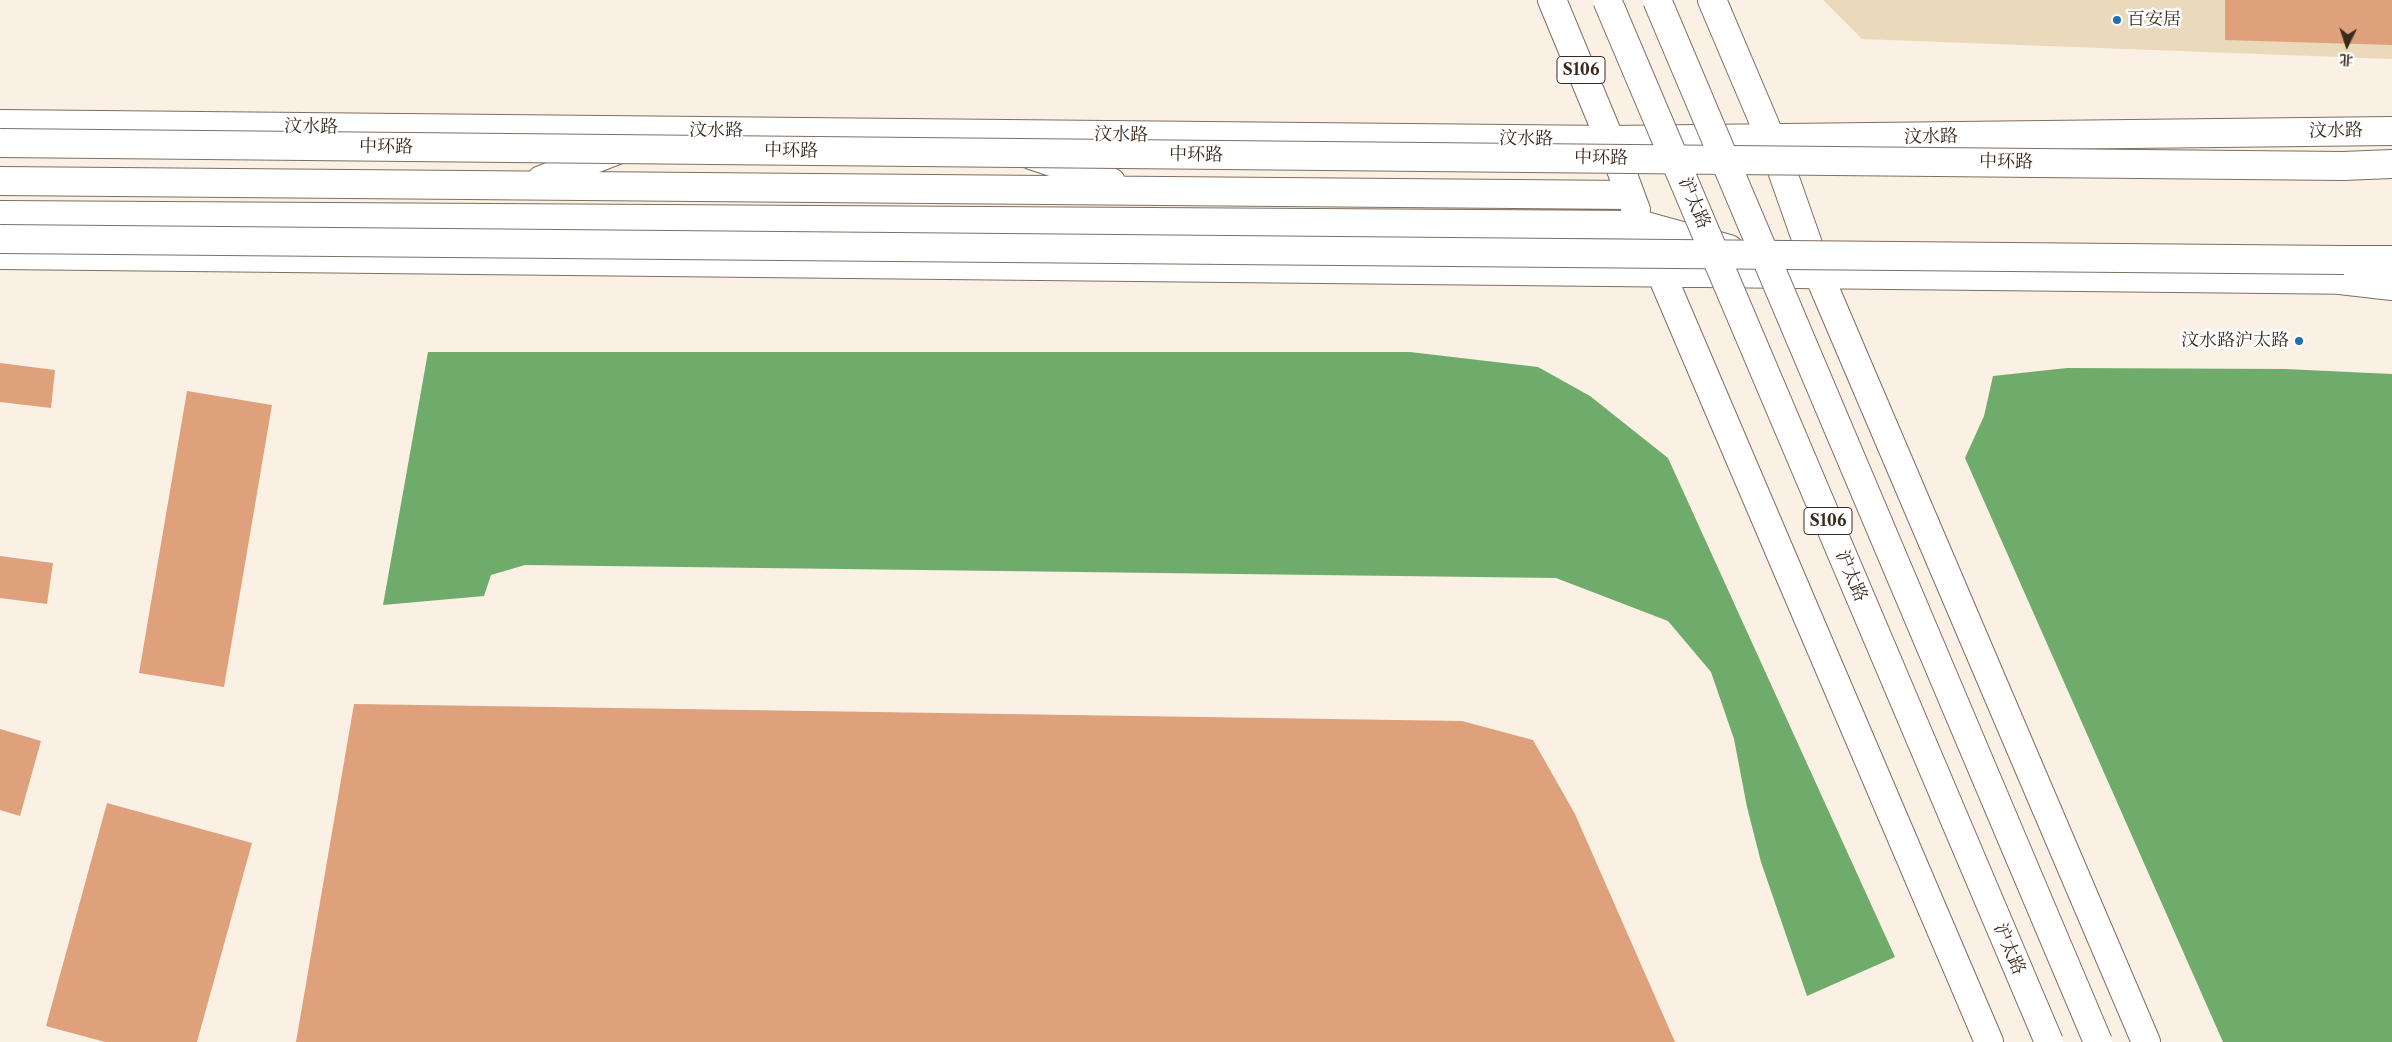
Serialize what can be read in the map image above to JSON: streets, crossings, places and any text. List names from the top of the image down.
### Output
{
  "streets": {
    "main road": [
      "S106",
      "汶水路",
      "中环路",
      "沪太路"
    ]
  },
  "crossings": [
    ["S106", "汶水路"]
  ],
  "places": ["百安居", "汶水路沪太路"],
  "north": "bottom"
}
